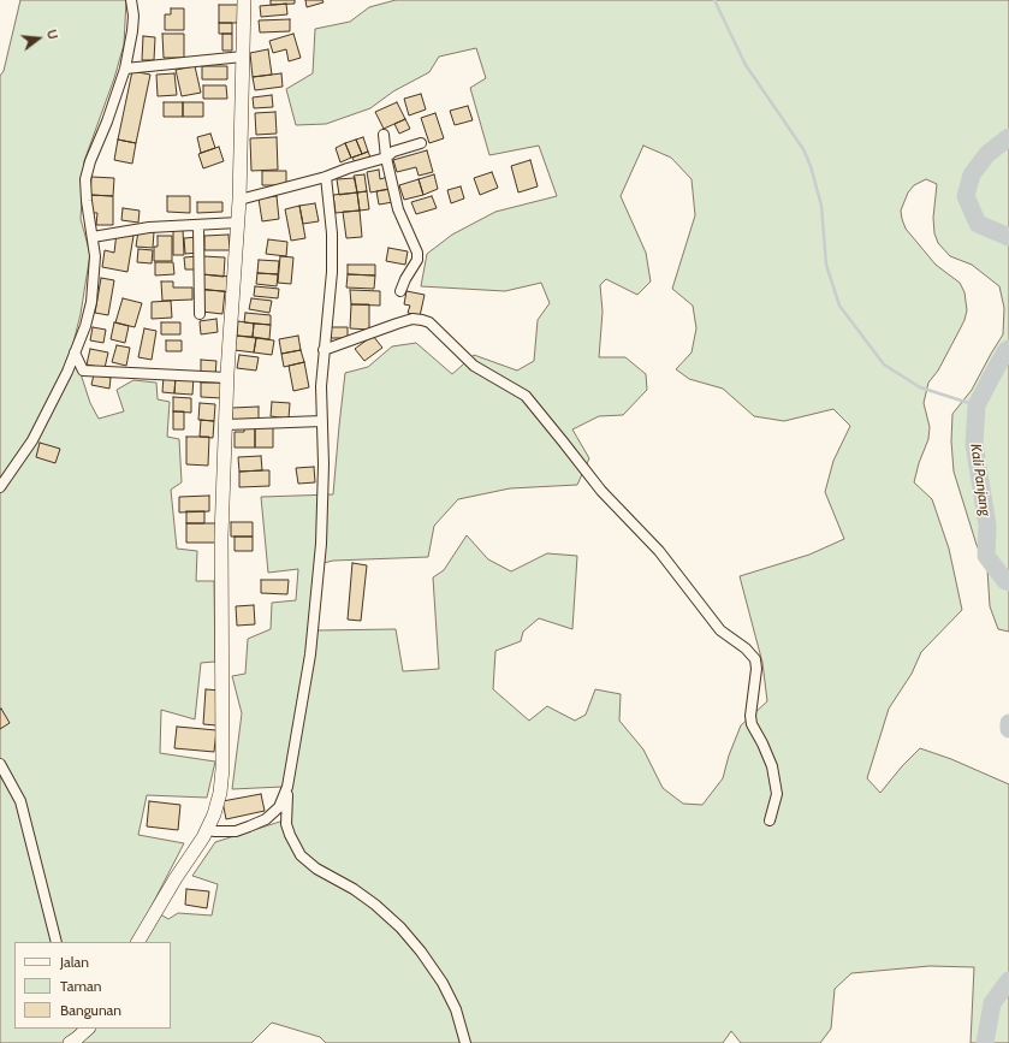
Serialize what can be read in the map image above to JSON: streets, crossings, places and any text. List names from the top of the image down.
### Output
{
  "water": ["Kali Panjang"],
  "legend": ["Jalan", "Taman", "Bangunan"],
  "north": "right"
}
